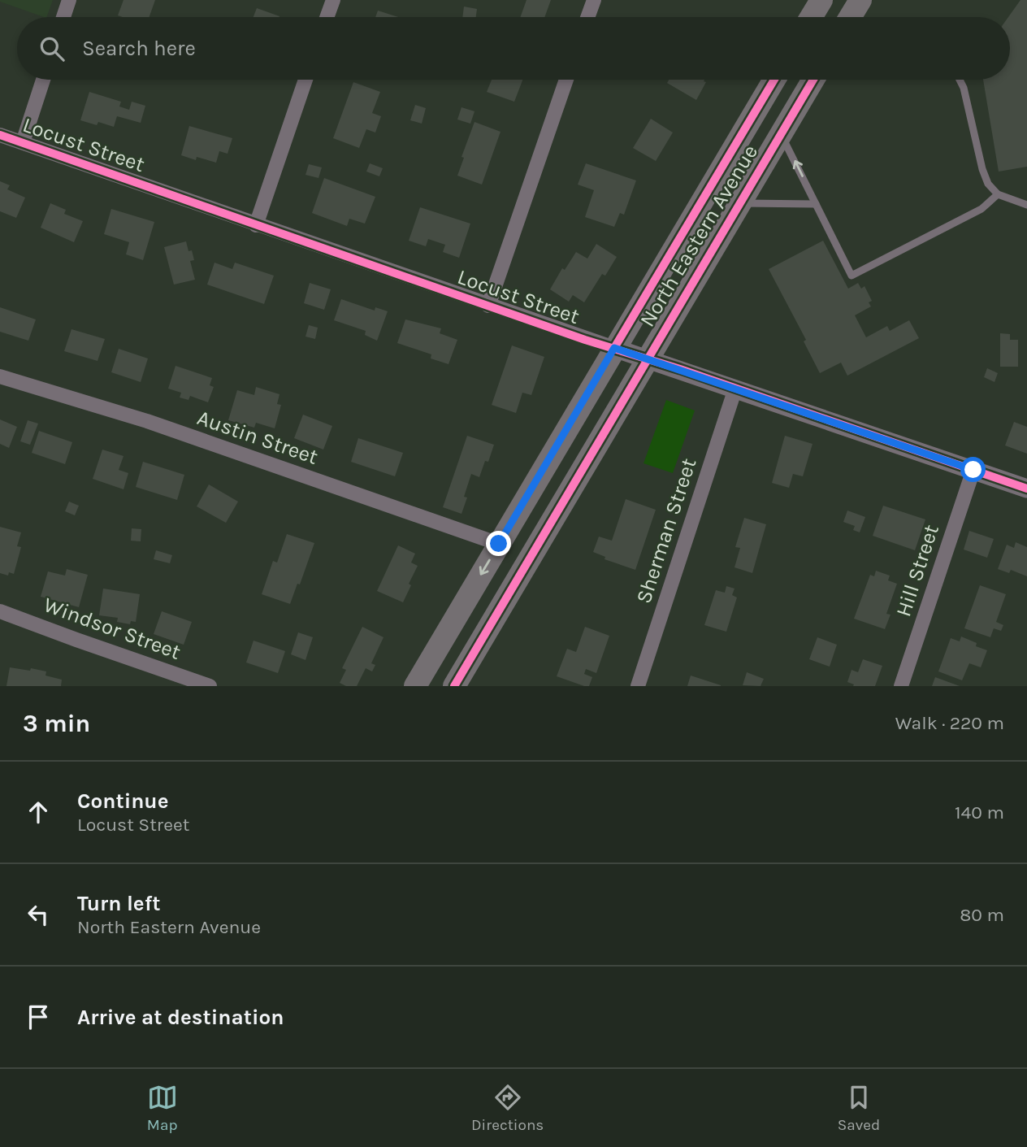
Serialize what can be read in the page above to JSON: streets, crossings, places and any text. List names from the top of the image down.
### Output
{
  "streets": {
    "main road": ["North Eastern Avenue"],
    "street": [
      "Locust Street",
      "Austin Street",
      "Sherman Street",
      "Hill Street",
      "Windsor Street"
    ]
  },
  "crossings": [
    ["Locust Street", "North Eastern Avenue"],
    ["Locust Street", "Sherman Street"],
    ["Locust Street", "Hill Street"],
    ["North Eastern Avenue", "Austin Street"]
  ],
  "page": {
    "search": "Search here",
    "heading": ["3 min", "Walk · 220 m"],
    "list": [
      ["Continue", "Locust Street", "140 m"],
      ["Turn left", "North Eastern Avenue", "80 m"],
      "Arrive at destination"
    ],
    "nav": ["Map", "Directions", "Saved"]
  }
}
